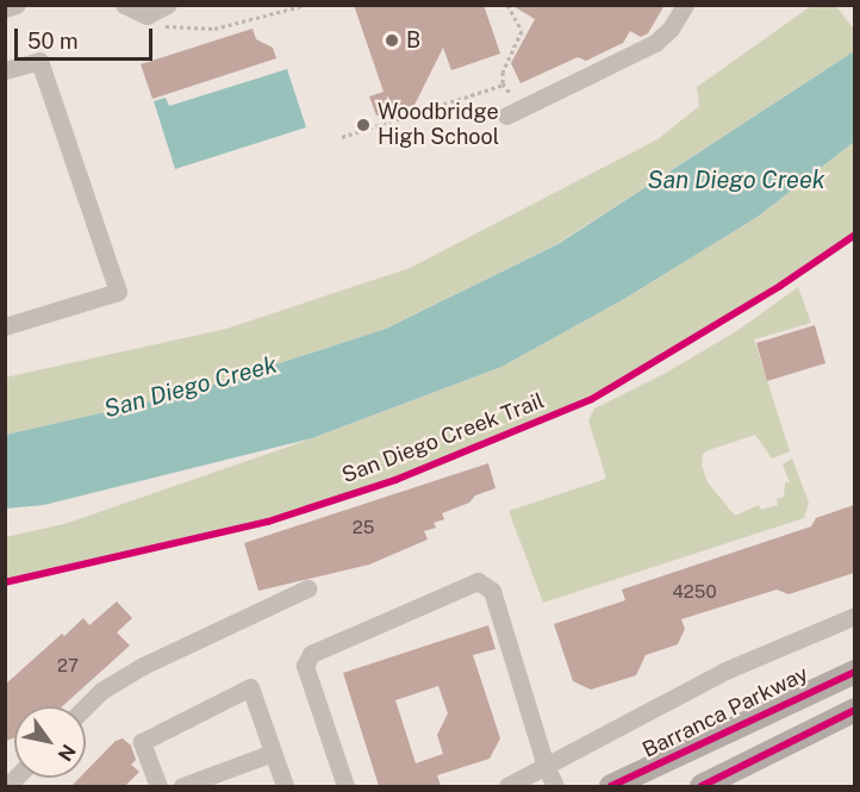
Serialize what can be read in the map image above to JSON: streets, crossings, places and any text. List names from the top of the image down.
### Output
{
  "streets": {
    "main road": ["Barranca Parkway"],
    "cycle path": ["San Diego Creek Trail"]
  },
  "water": ["San Diego Creek"],
  "places": ["B", "Woodbridge High School"],
  "house_numbers": ["25", "4250", "27"],
  "scale_bar": "50 m",
  "north": "bottom right"
}
